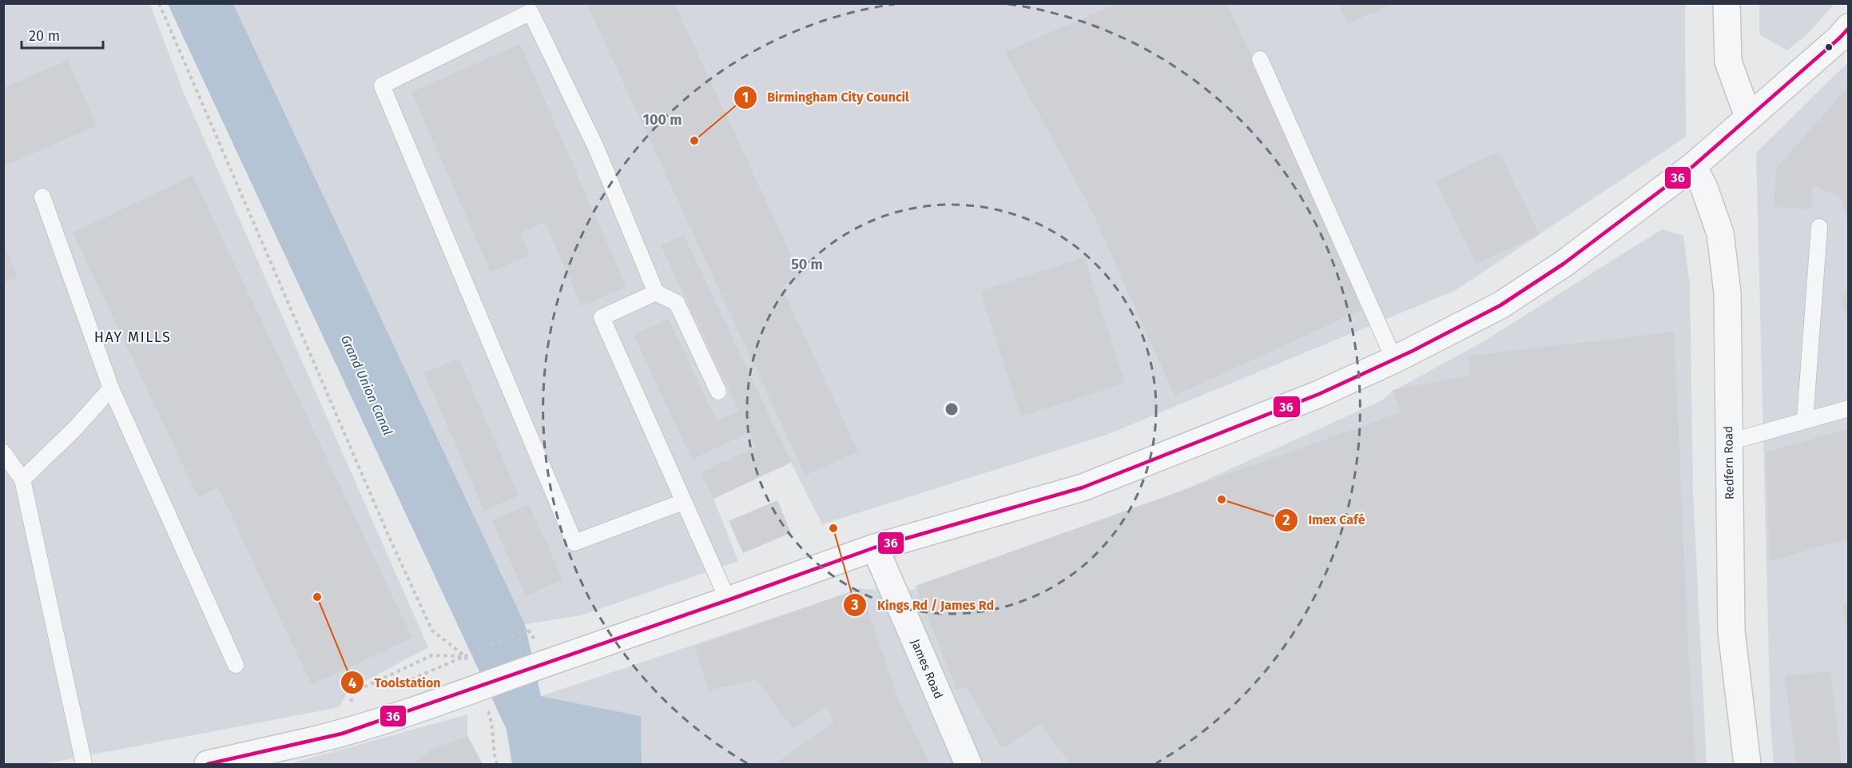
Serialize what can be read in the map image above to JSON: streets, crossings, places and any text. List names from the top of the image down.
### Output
{
  "streets": {
    "street": ["Redfern Road", "James Road"]
  },
  "districts": ["HAY MILLS"],
  "water": ["Grand Union Canal"],
  "places": [
    "Birmingham City Council",
    "Imex Café",
    "Kings Rd / James Rd",
    "Toolstation"
  ],
  "lines": ["transit line 36"],
  "scale_bar": "20 m",
  "rings": ["100 m", "50 m"]
}
